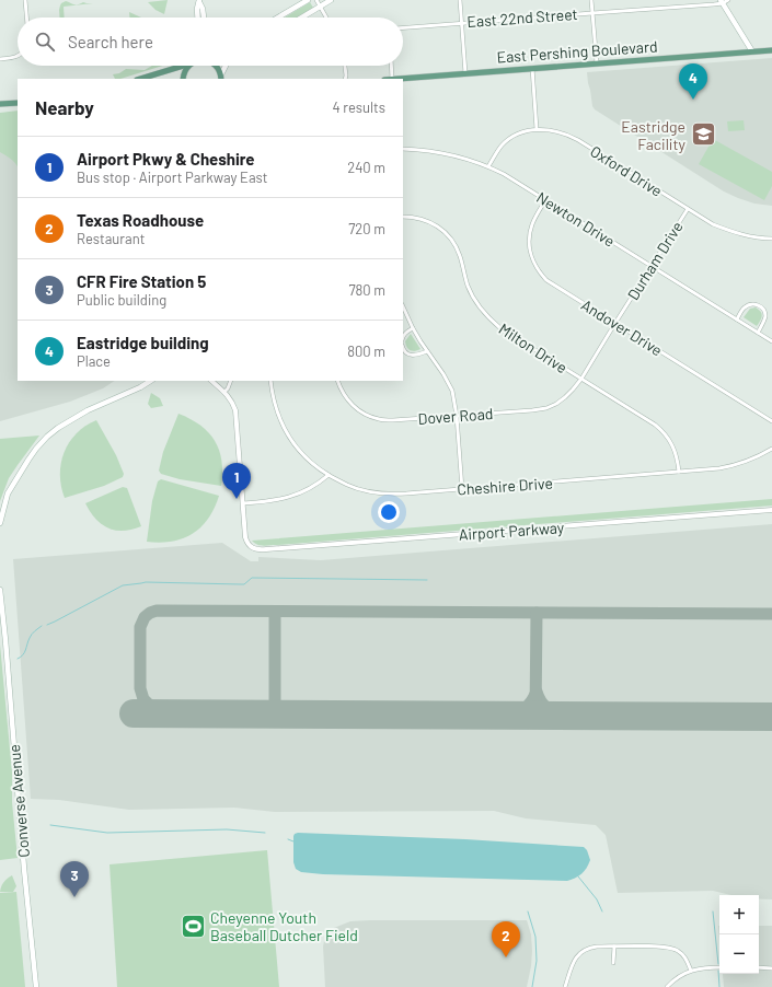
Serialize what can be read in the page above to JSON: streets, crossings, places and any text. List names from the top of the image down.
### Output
{
  "streets": {
    "main road": ["East Pershing Boulevard", "Converse Avenue"],
    "street": [
      "East 22nd Street",
      "Oxford Drive",
      "Newton Drive",
      "Durham Drive",
      "Andover Drive",
      "Milton Drive",
      "Dover Road",
      "Cheshire Drive",
      "Airport Parkway"
    ]
  },
  "crossings": [
    ["Oxford Drive", "Newton Drive"],
    ["Oxford Drive", "Durham Drive"],
    ["Newton Drive", "Durham Drive"],
    ["Newton Drive", "Andover Drive"],
    ["Durham Drive", "Andover Drive"],
    ["Durham Drive", "Milton Drive"],
    ["Durham Drive", "Dover Road"],
    ["Milton Drive", "Dover Road"],
    ["Milton Drive", "Cheshire Drive"]
  ],
  "places": {
    "school or university": ["Eastridge Facility"],
    "sports": ["Cheyenne Youth Baseball Dutcher Field"]
  },
  "page": {
    "search": "Search here",
    "pins": [
      "4",
      "1",
      "3",
      "2"
    ],
    "heading": ["Nearby", "4 results"],
    "list": [
      {
        "mark": "1",
        "name": "Airport Pkwy & Cheshire",
        "note": "Bus stop · Airport Parkway East",
        "value": "240 m"
      },
      {
        "mark": "2",
        "name": "Texas Roadhouse",
        "note": "Restaurant",
        "value": "720 m"
      },
      {
        "mark": "3",
        "name": "CFR Fire Station 5",
        "note": "Public building",
        "value": "780 m"
      },
      {
        "mark": "4",
        "name": "Eastridge building",
        "note": "Place",
        "value": "800 m"
      }
    ],
    "map_buttons": ["+", "−"]
  }
}
